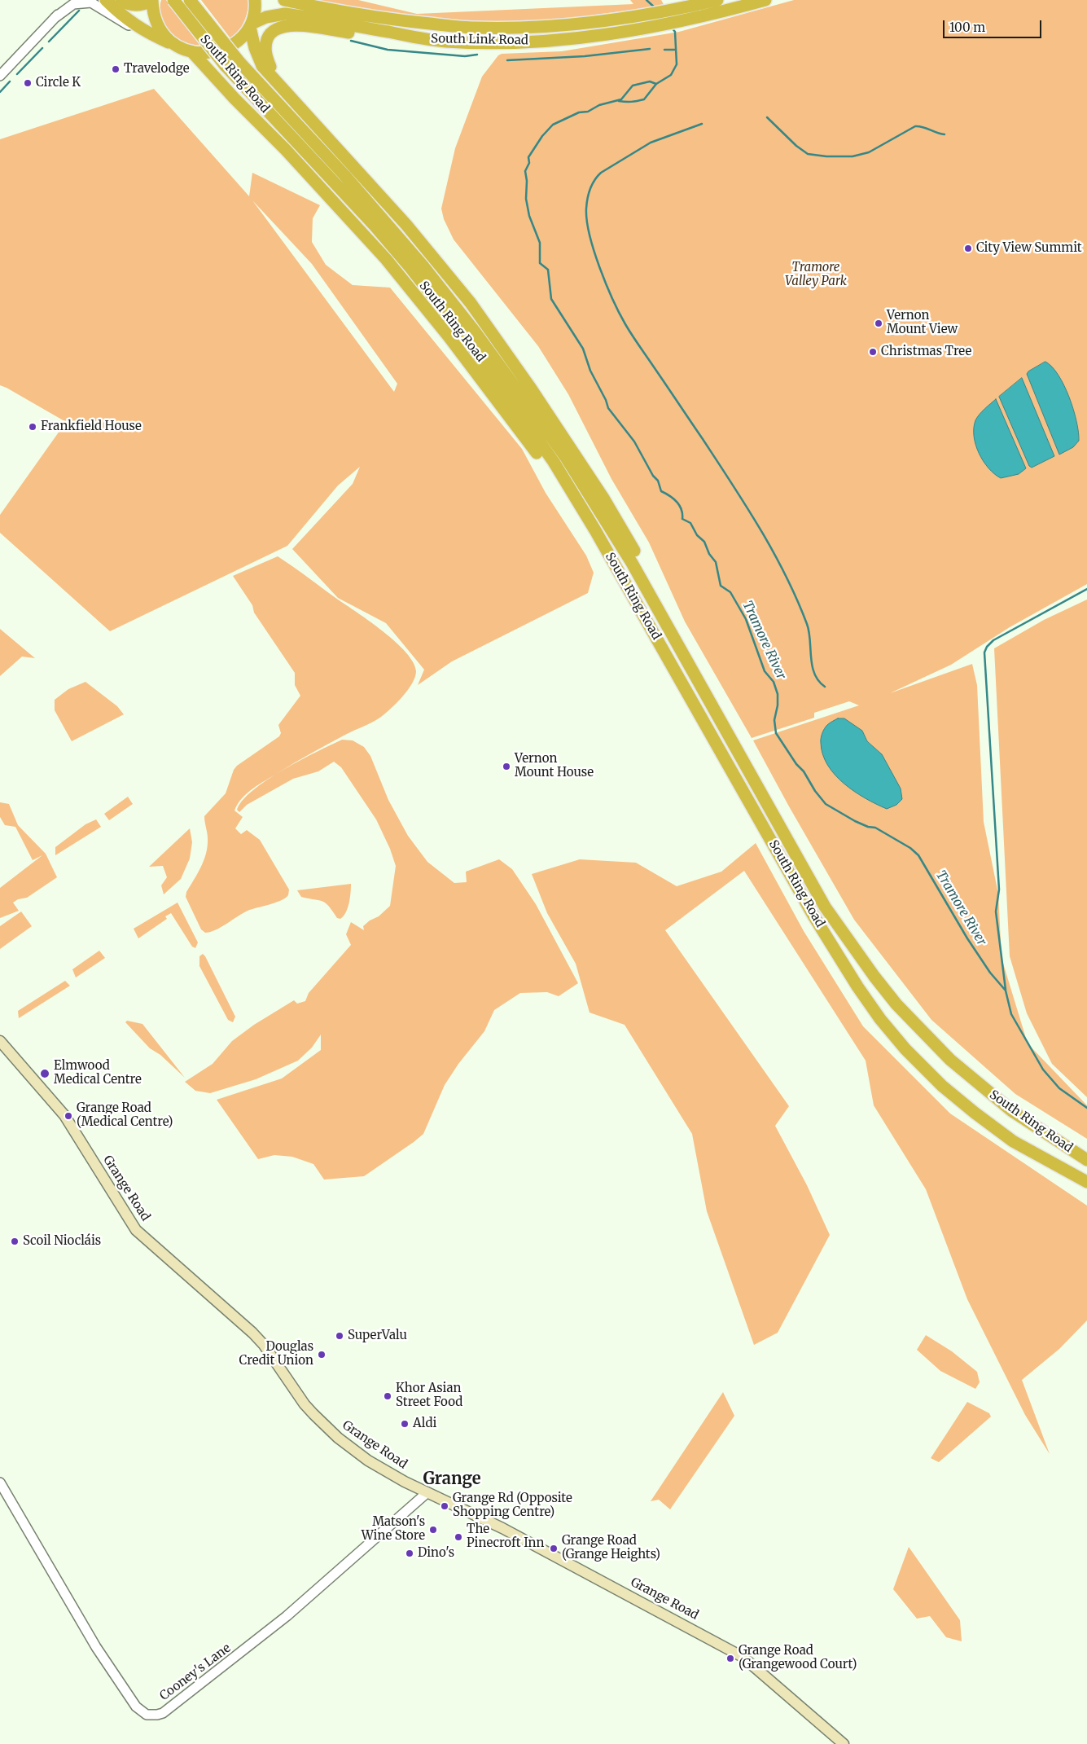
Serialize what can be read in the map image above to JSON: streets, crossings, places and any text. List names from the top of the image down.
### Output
{
  "streets": {
    "highway": ["South Link Road", "South Ring Road"],
    "main road": ["Grange Road"],
    "street": ["Cooney's Lane"]
  },
  "crossings": [
    ["Grange Road", "Cooney's Lane"]
  ],
  "districts": ["Grange"],
  "water": ["Tramore River"],
  "parks": ["Tramore Valley Park"],
  "places": [
    "Travelodge",
    "Circle K",
    "City View Summit",
    "Vernon Mount View",
    "Christmas Tree",
    "Frankfield House",
    "Vernon Mount House",
    "Elmwood Medical Centre",
    "Grange Road (Medical Centre)",
    "Scoil Niocláis",
    "SuperValu",
    "Douglas Credit Union",
    "Khor Asian Street Food",
    "Aldi",
    "Grange Rd (Opposite Shopping Centre)",
    "Matson's Wine Store",
    "The Pinecroft Inn",
    "Grange Road (Grange Heights)",
    "Dino's",
    "Grange Road (Grangewood Court)"
  ],
  "scale_bar": "100 m"
}
